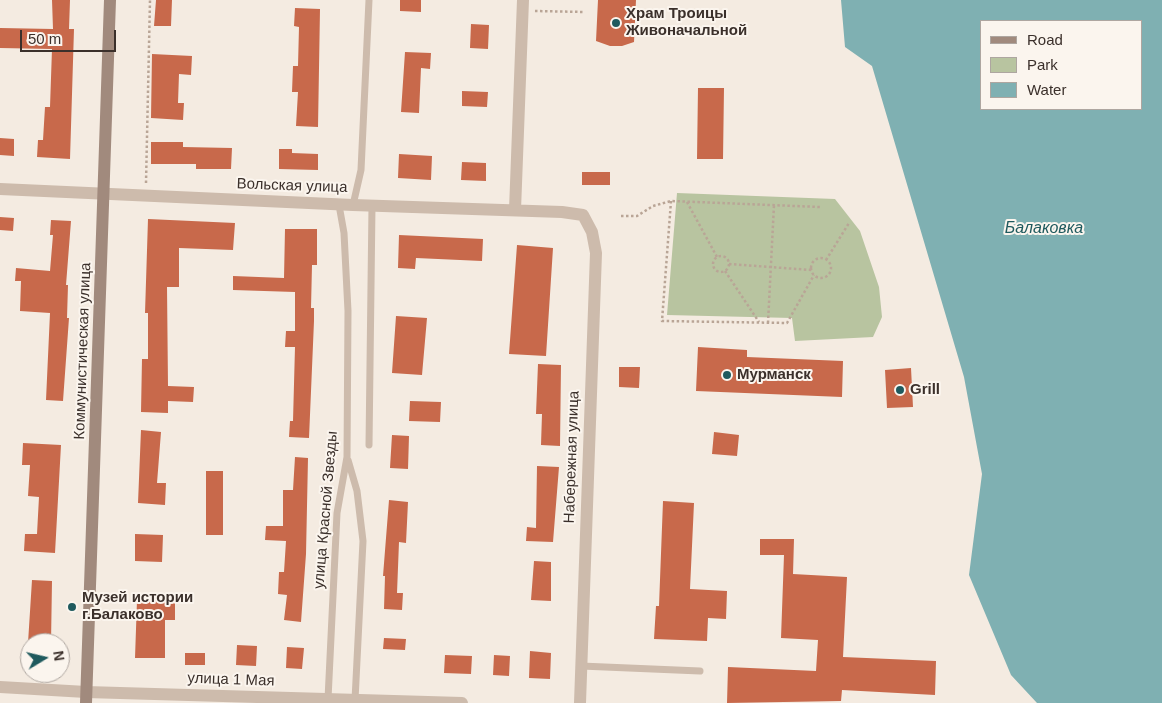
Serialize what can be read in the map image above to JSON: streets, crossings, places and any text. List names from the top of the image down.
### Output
{
  "streets": {
    "main road": ["Коммунистическая улица"],
    "street": ["Вольская улица", "Набережная улица", "улица 1 Мая"],
    "lane": ["улица Красной Звезды"]
  },
  "crossings": [
    ["Вольская улица", "Коммунистическая улица"],
    ["Вольская улица", "Набережная улица"],
    ["Вольская улица", "улица Красной Звезды"],
    ["Коммунистическая улица", "улица 1 Мая"],
    ["улица Красной Звезды", "улица 1 Мая"]
  ],
  "water": ["Балаковка"],
  "places": [
    "Храм Троицы Живоначальной",
    "Мурманск",
    "Grill",
    "Музей истории г.Балаково"
  ],
  "legend": ["Road", "Park", "Water"],
  "scale_bar": "50 m",
  "north": "right"
}
